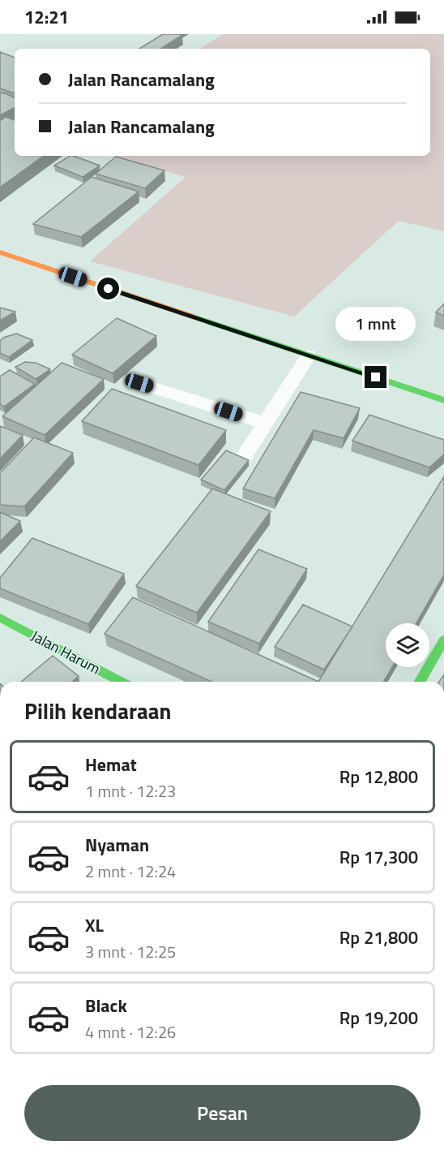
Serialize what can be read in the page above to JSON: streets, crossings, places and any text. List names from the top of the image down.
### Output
{
  "streets": {
    "street": ["Jalan Harum"]
  },
  "page": {
    "status": "12:21",
    "banner": ["Jalan Rancamalang", "Jalan Rancamalang"],
    "bubble": "1 mnt",
    "heading": "Pilih kendaraan",
    "list": [
      {
        "name": "Hemat",
        "note": "1 mnt · 12:23",
        "value": "Rp 12,800"
      },
      {
        "name": "Nyaman",
        "note": "2 mnt · 12:24",
        "value": "Rp 17,300"
      },
      {
        "name": "XL",
        "note": "3 mnt · 12:25",
        "value": "Rp 21,800"
      },
      {
        "name": "Black",
        "note": "4 mnt · 12:26",
        "value": "Rp 19,200"
      }
    ],
    "buttons": "Pesan"
  }
}
